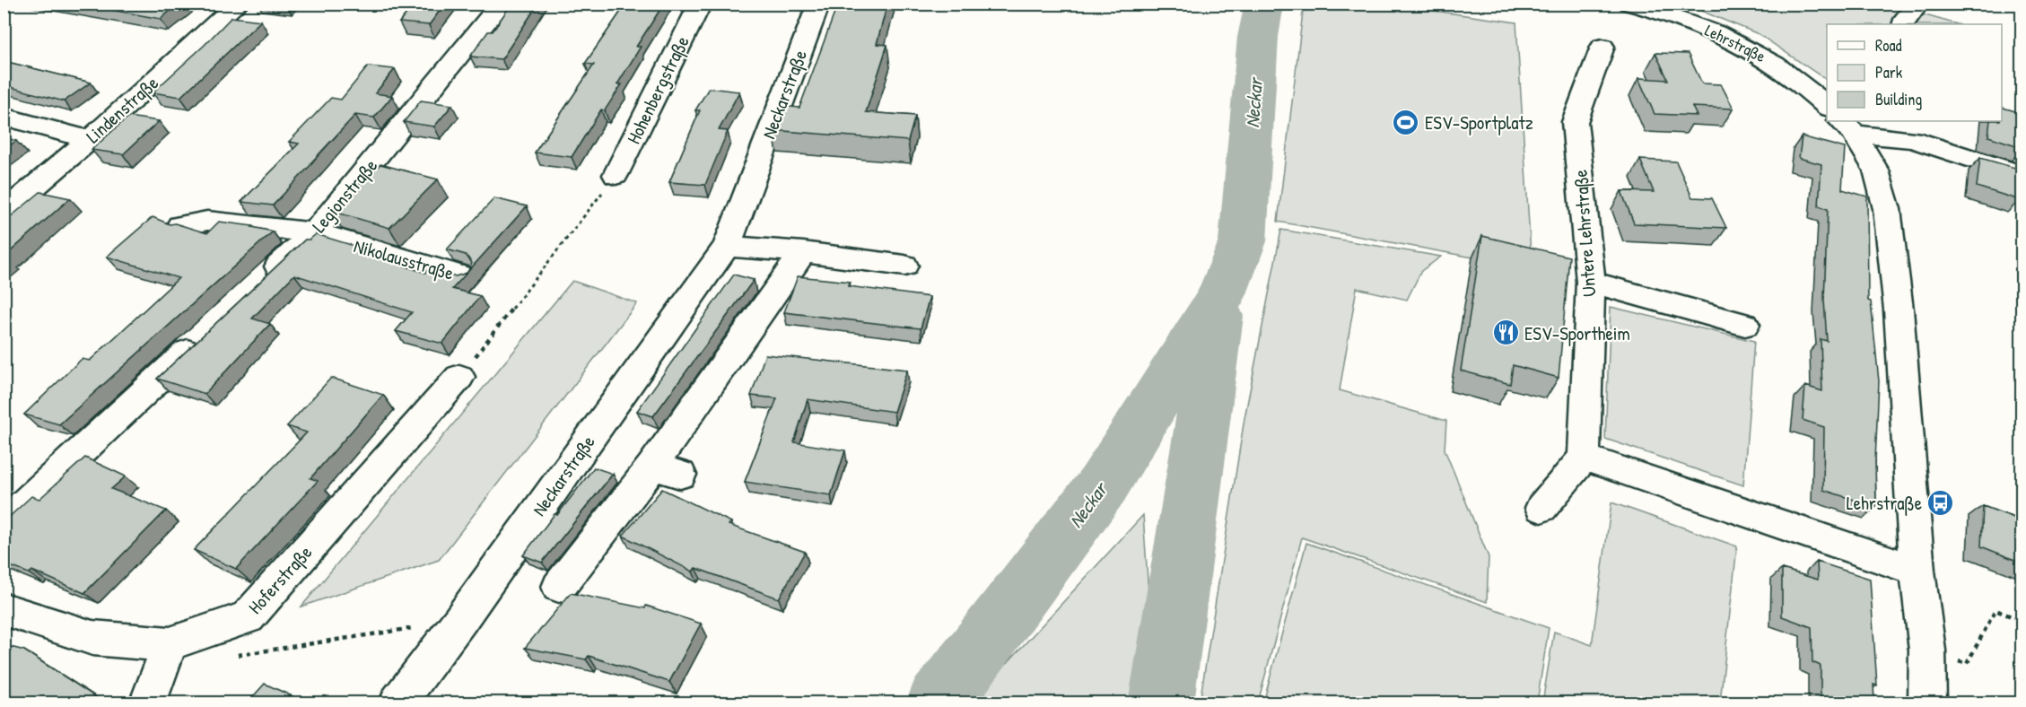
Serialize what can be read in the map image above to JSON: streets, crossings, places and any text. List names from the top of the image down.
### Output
{
  "streets": {
    "street": [
      "Lehrstraße",
      "Hohenbergstraße",
      "Neckarstraße",
      "Lindenstraße",
      "Legionstraße",
      "Untere Lehrstraße",
      "Nikolausstraße",
      "Hoferstraße"
    ]
  },
  "crossings": [
    ["Legionstraße", "Nikolausstraße"]
  ],
  "water": ["Neckar"],
  "places": {
    "sports": ["ESV-Sportplatz"],
    "restaurant": ["ESV-Sportheim"],
    "bus stop": ["Lehrstraße"]
  },
  "legend": ["Road", "Park", "Building"]
}
